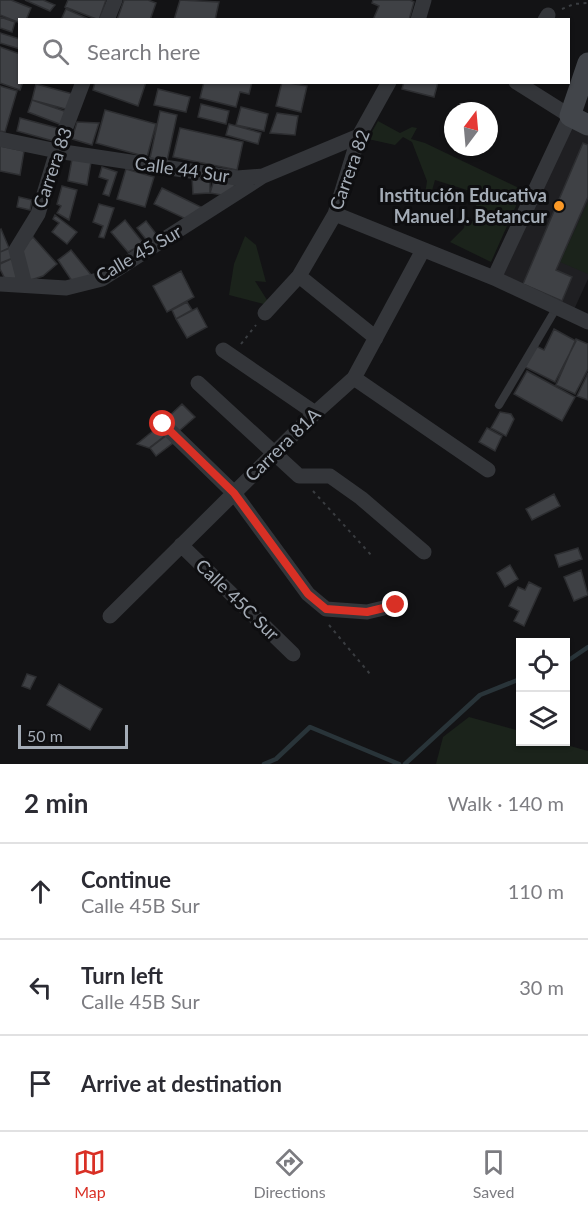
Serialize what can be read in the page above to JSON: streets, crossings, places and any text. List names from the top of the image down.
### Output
{
  "streets": {
    "street": [
      "Carrera 83",
      "Calle 44 Sur",
      "Carrera 82",
      "Calle 45 Sur",
      "Carrera 81A",
      "Calle 45C Sur"
    ]
  },
  "crossings": [
    ["Carrera 83", "Calle 44 Sur"],
    ["Carrera 83", "Calle 45 Sur"],
    ["Calle 44 Sur", "Carrera 82"],
    ["Calle 44 Sur", "Calle 45 Sur"],
    ["Carrera 81A", "Calle 45C Sur"]
  ],
  "places": ["Institución Educativa Manuel J. Betancur"],
  "scale_bar": "50 m",
  "north": "top",
  "page": {
    "search": "Search here",
    "scale": "50 m",
    "heading": ["2 min", "Walk · 140 m"],
    "list": [
      ["Continue", "Calle 45B Sur", "110 m"],
      ["Turn left", "Calle 45B Sur", "30 m"],
      "Arrive at destination"
    ],
    "nav": ["Map", "Directions", "Saved"]
  }
}
